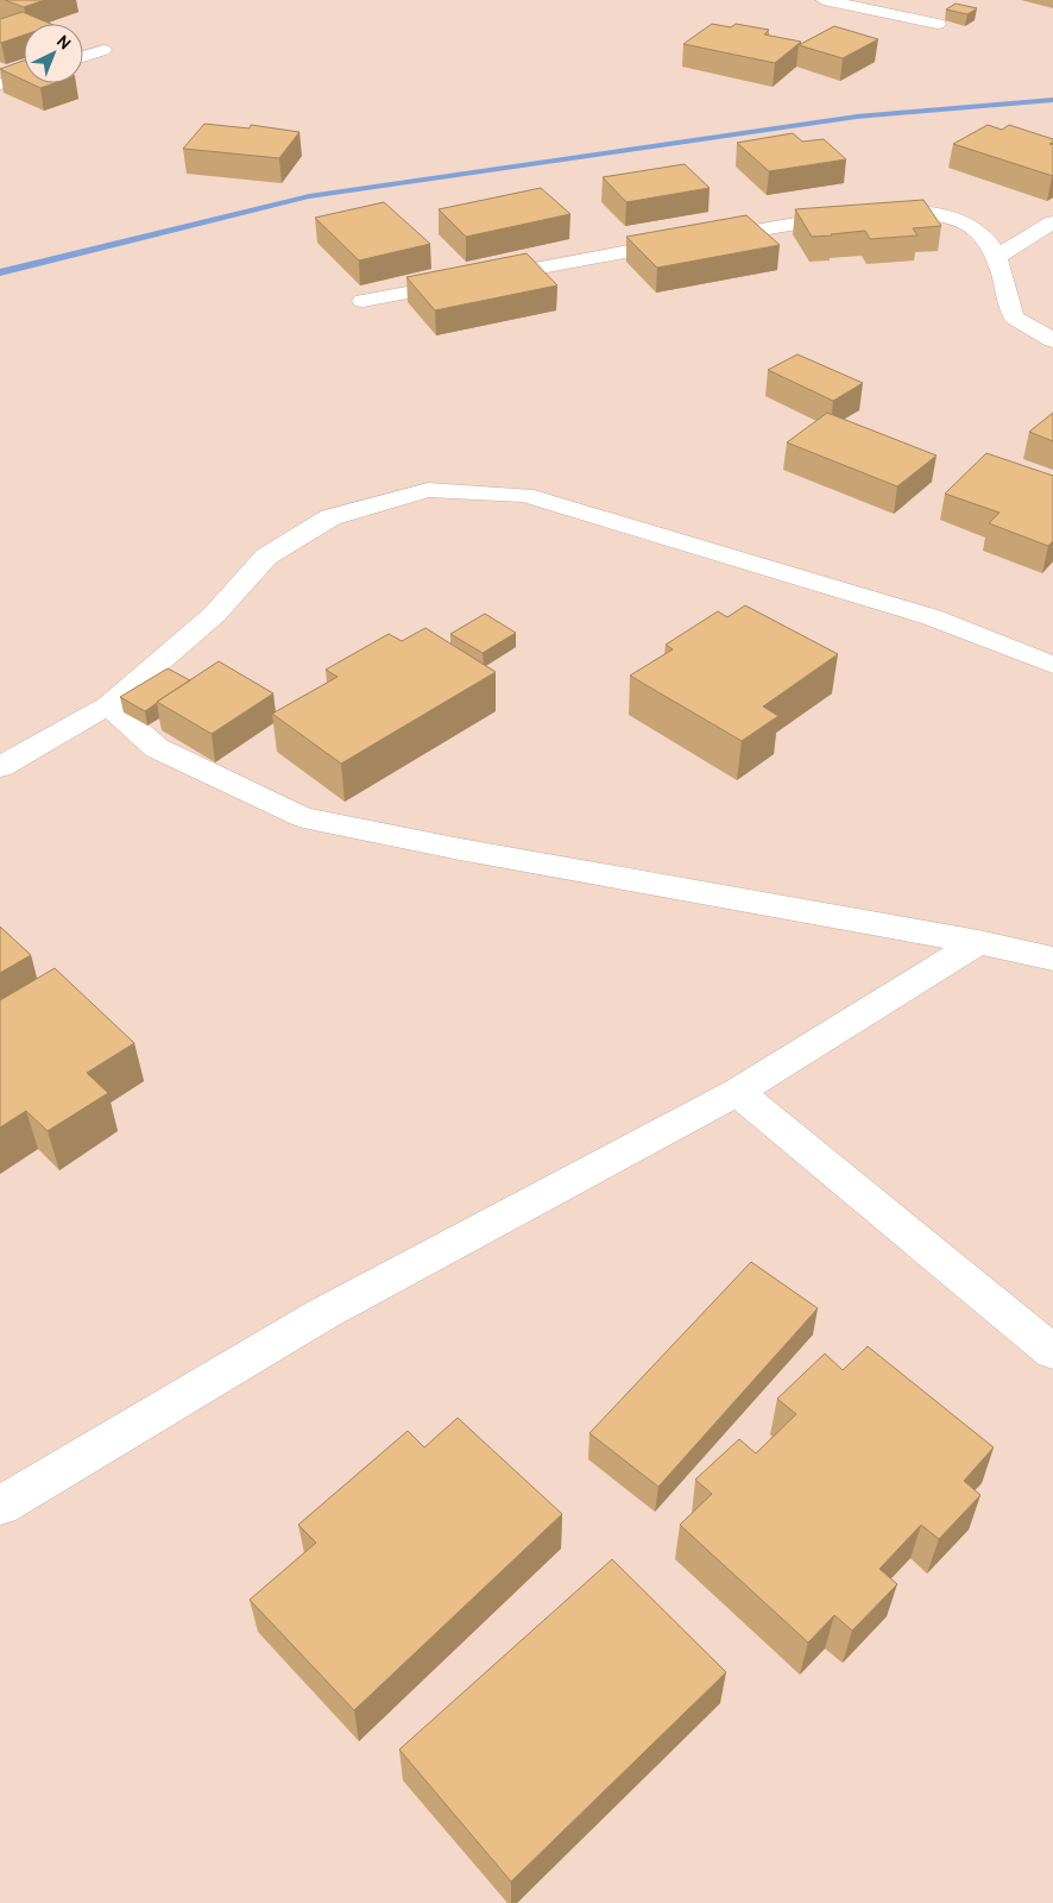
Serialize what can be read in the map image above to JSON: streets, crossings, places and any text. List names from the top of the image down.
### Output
{
  "north": "top right"
}
